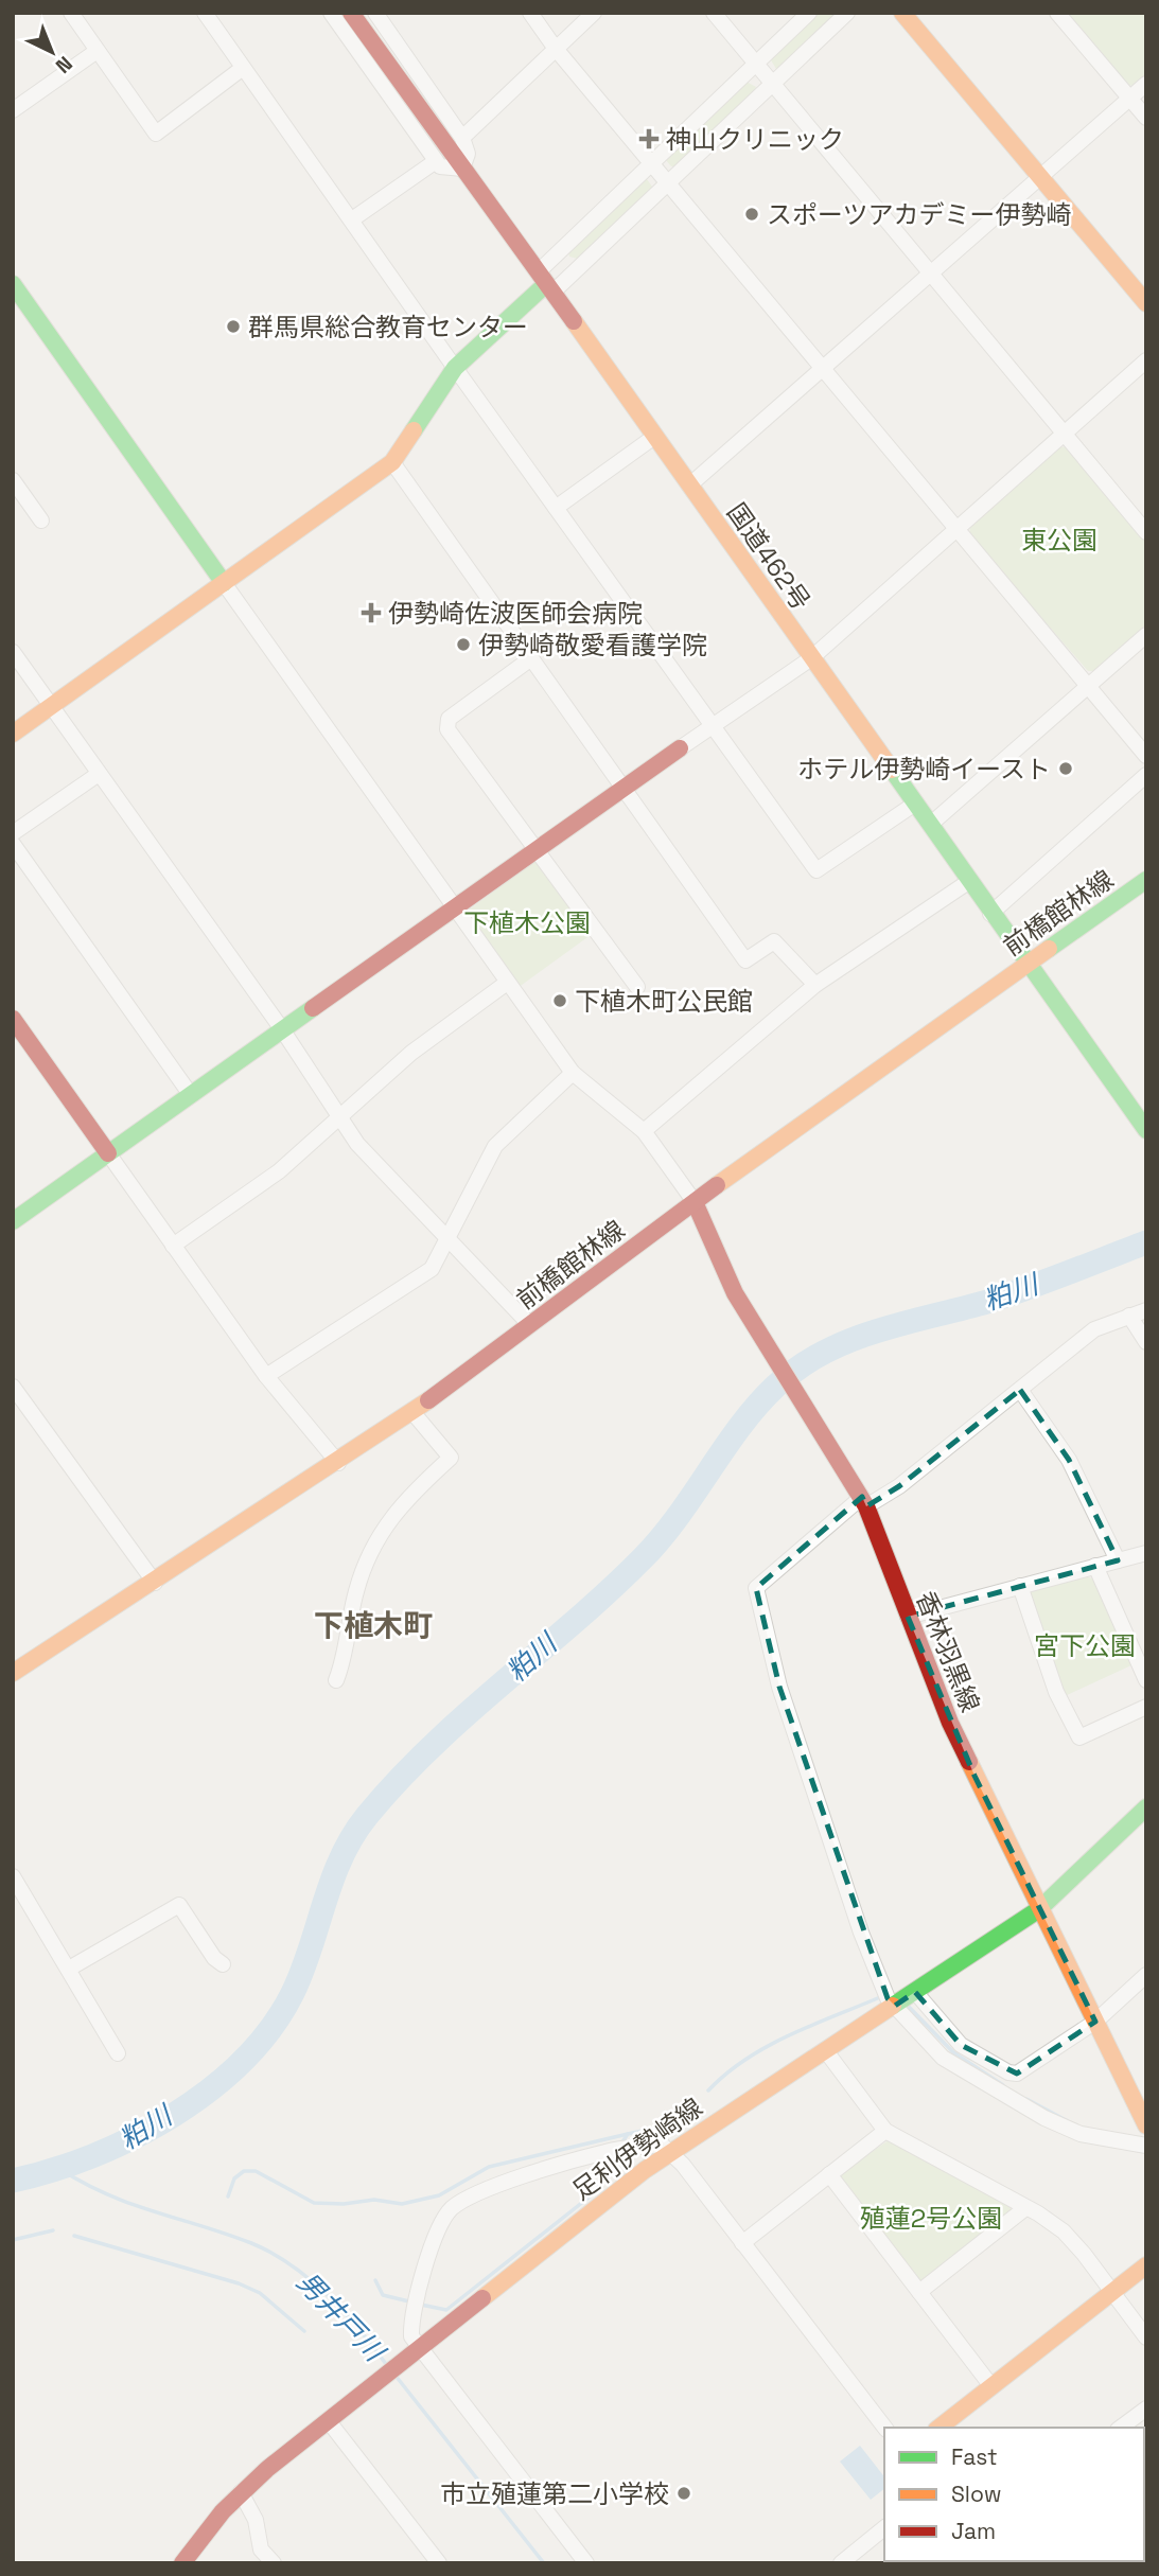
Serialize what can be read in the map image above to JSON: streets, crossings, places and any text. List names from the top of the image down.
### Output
{
  "streets": {
    "main road": [
      "国道462号",
      "前橋館林線",
      "香林羽黒線",
      "足利伊勢崎線"
    ]
  },
  "crossings": [
    ["国道462号", "前橋館林線"],
    ["前橋館林線", "香林羽黒線"],
    ["香林羽黒線", "足利伊勢崎線"]
  ],
  "districts": ["下植木町"],
  "water": ["粕川", "男井戸川"],
  "parks": [
    "東公園",
    "下植木公園",
    "宮下公園",
    "殖蓮2号公園"
  ],
  "places": {
    "health": ["神山クリニック", "伊勢崎佐波医師会病院"],
    "other": [
      "スポーツアカデミー伊勢崎",
      "群馬県総合教育センター",
      "伊勢崎敬愛看護学院",
      "ホテル伊勢崎イースト",
      "下植木町公民館",
      "市立殖蓮第二小学校"
    ]
  },
  "legend": ["Fast", "Slow", "Jam"],
  "north": "bottom right"
}
